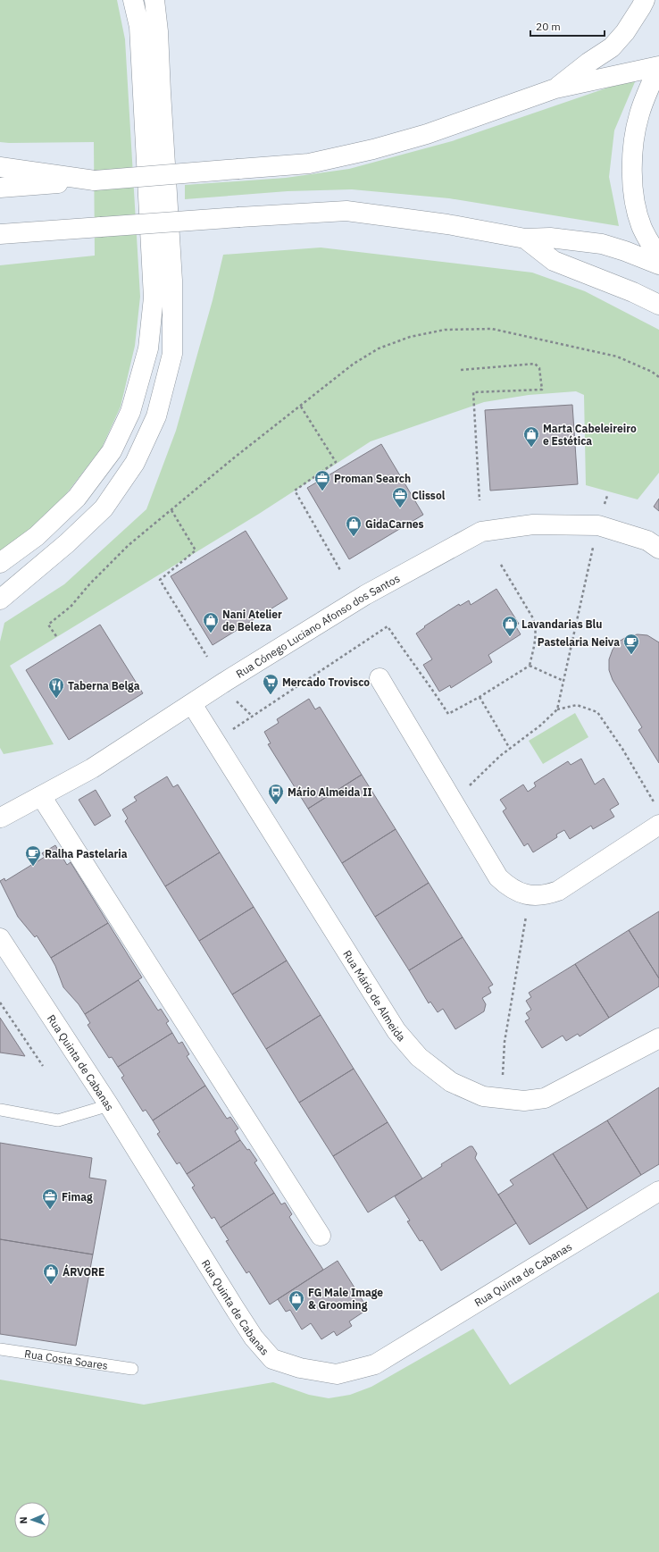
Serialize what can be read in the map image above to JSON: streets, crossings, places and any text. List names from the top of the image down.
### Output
{
  "streets": {
    "main road": ["Rua Cónego Luciano Afonso dos Santos", "Rua Mário de Almeida", "Rua Quinta de Cabanas"],
    "lane": ["Rua Costa Soares"]
  },
  "crossings": [
    ["Rua Cónego Luciano Afonso dos Santos", "Rua Mário de Almeida"]
  ],
  "places": {
    "shop": [
      "Marta Cabeleireiro e Estética",
      "GidaCarnes",
      "Nani Atelier de Beleza",
      "Lavandarias Blu",
      "ÁRVORE",
      "FG Male Image & Grooming"
    ],
    "office": ["Proman Search", "Clissol", "Fimag"],
    "cafe": ["Pastelaria Neiva", "Ralha Pastelaria"],
    "supermarket": ["Mercado Trovisco"],
    "restaurant": ["Taberna Belga"],
    "bus stop": ["Mário Almeida II"]
  },
  "scale_bar": "20 m",
  "north": "left"
}
